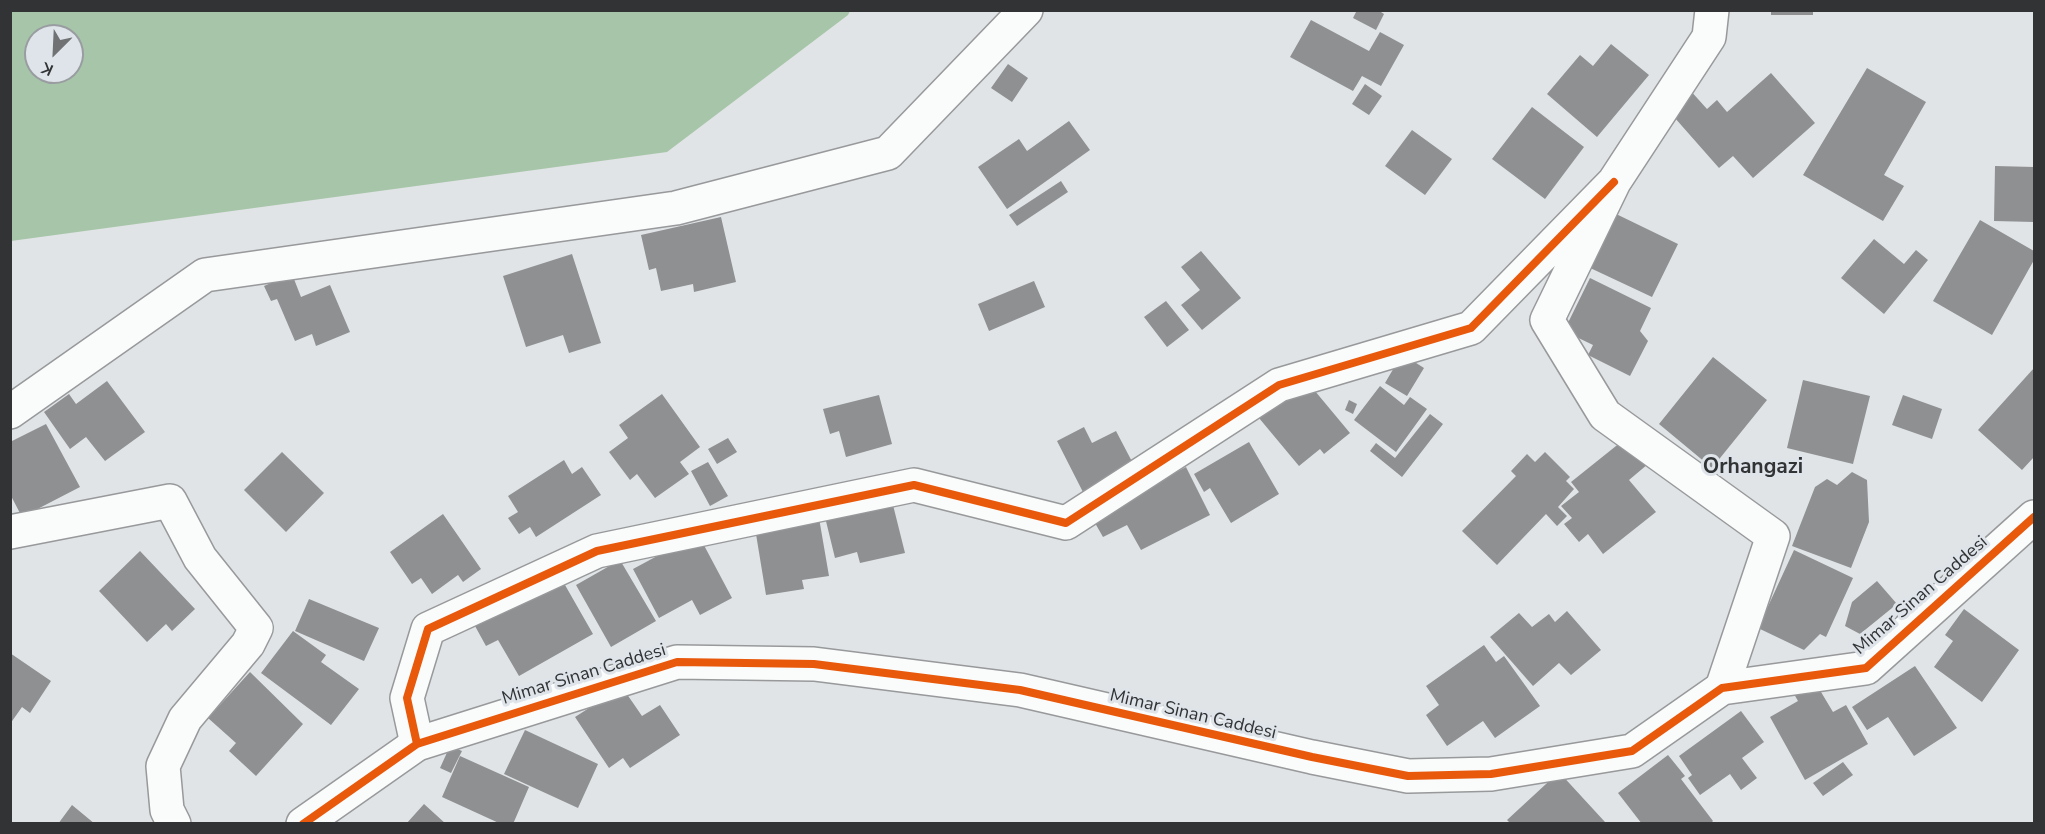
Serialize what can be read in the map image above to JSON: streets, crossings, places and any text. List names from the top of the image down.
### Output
{
  "streets": {
    "street": ["Mimar Sinan Caddesi"]
  },
  "districts": ["Orhangazi"],
  "north": "bottom left"
}
